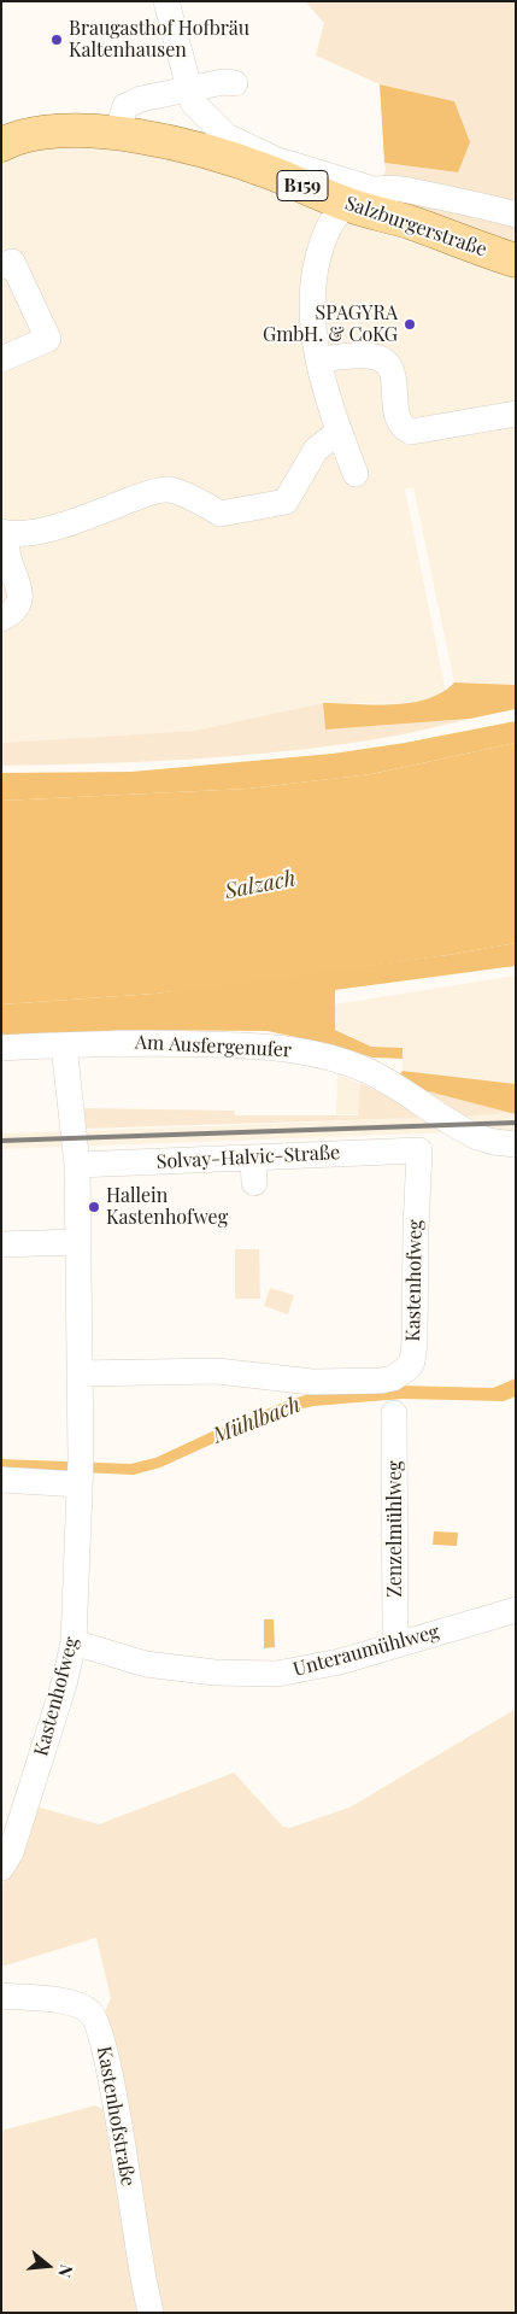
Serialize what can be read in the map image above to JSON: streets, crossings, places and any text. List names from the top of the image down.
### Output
{
  "streets": {
    "main road": ["B159", "Salzburgerstraße"],
    "street": [
      "Am Ausfergenufer",
      "Solvay-Halvic-Straße",
      "Kastenhofweg",
      "Zenzelmühlweg",
      "Unteraumühlweg",
      "Kastenhofstraße"
    ]
  },
  "crossings": [
    ["Am Ausfergenufer", "Kastenhofweg"],
    ["Solvay-Halvic-Straße", "Kastenhofweg"],
    ["Kastenhofweg", "Unteraumühlweg"],
    ["Zenzelmühlweg", "Unteraumühlweg"]
  ],
  "water": ["Salzach", "Mühlbach"],
  "places": ["Braugasthof Hofbräu Kaltenhausen", "SPAGYRA GmbH. & CoKG", "Hallein Kastenhofweg"],
  "north": "right"
}
